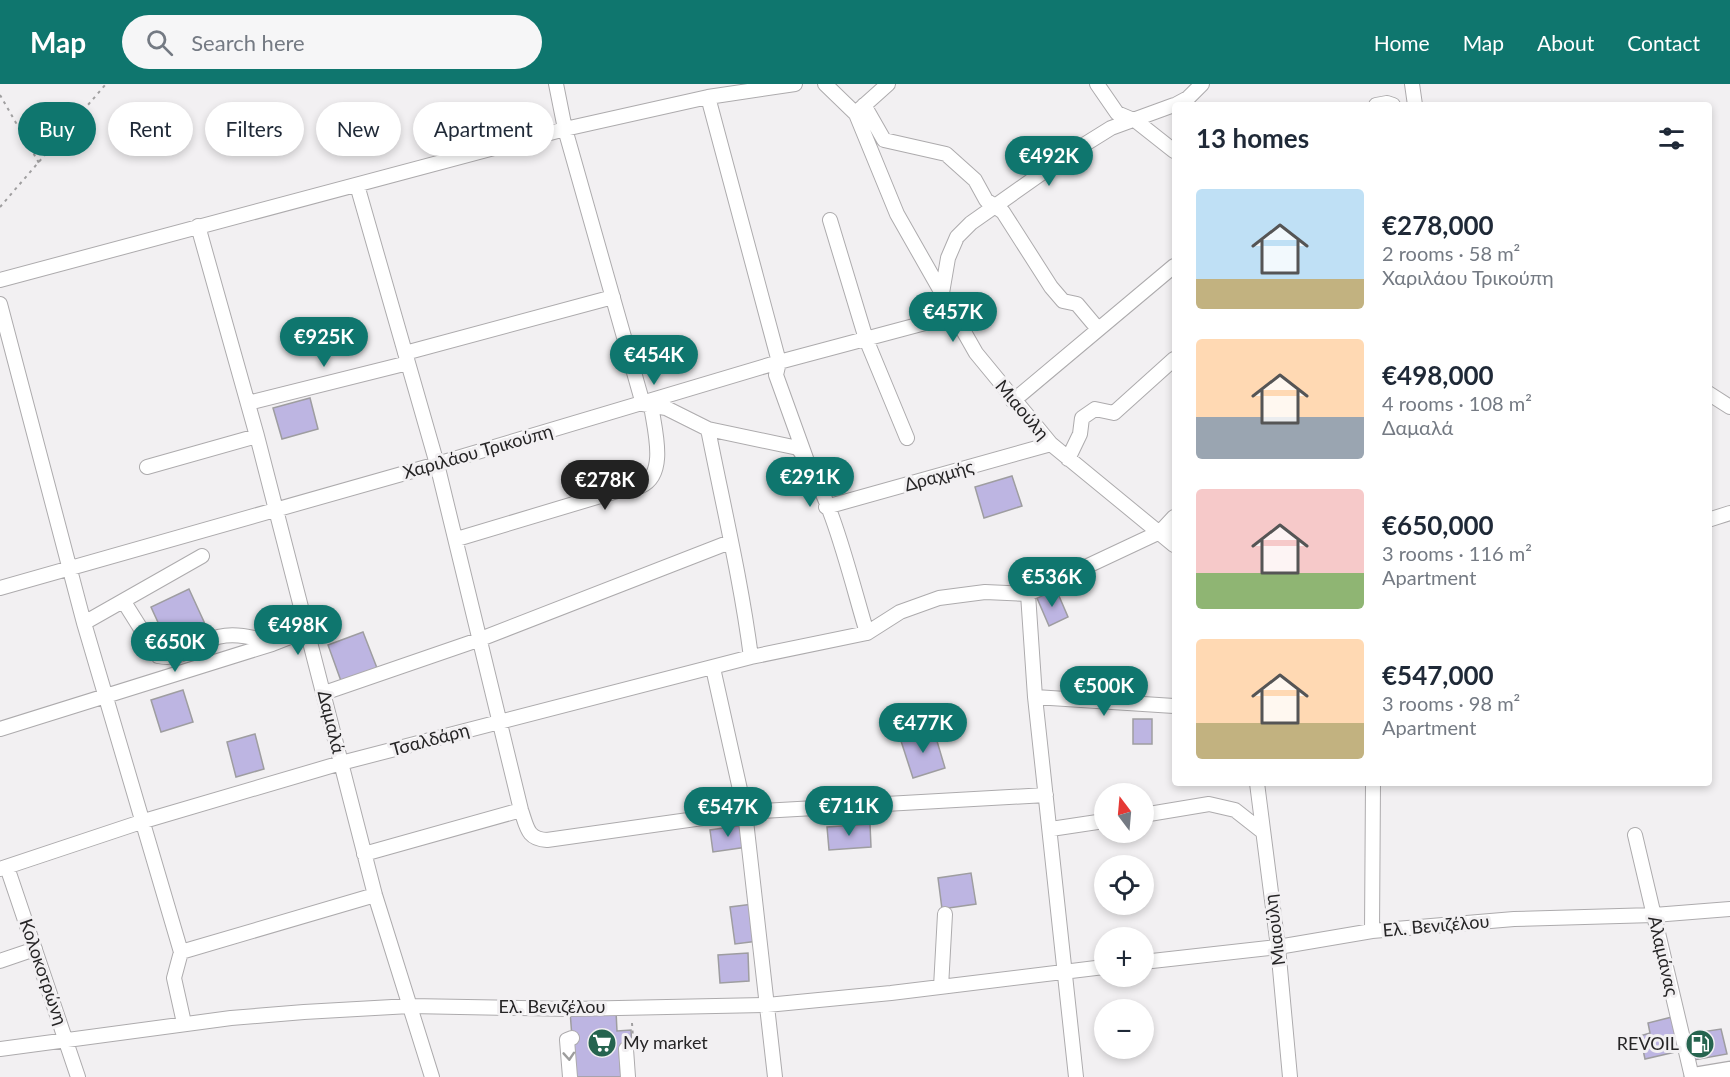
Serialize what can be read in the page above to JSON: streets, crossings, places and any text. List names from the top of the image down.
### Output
{
  "streets": {
    "street": [
      "Μιαούλη",
      "Χαριλάου Τρικούπη",
      "Δραχμής",
      "Δαμαλά",
      "Τσαλδάρη",
      "Ελ. Βενιζέλου",
      "Αλαμάνας",
      "Κολοκοτρώνη"
    ]
  },
  "crossings": [
    ["Μιαούλη", "Χαριλάου Τρικούπη"],
    ["Μιαούλη", "Δραχμής"],
    ["Μιαούλη", "Ελ. Βενιζέλου"],
    ["Χαριλάου Τρικούπη", "Δαμαλά"],
    ["Δαμαλά", "Τσαλδάρη"],
    ["Δαμαλά", "Ελ. Βενιζέλου"],
    ["Τσαλδάρη", "Κολοκοτρώνη"],
    ["Ελ. Βενιζέλου", "Αλαμάνας"],
    ["Ελ. Βενιζέλου", "Κολοκοτρώνη"]
  ],
  "places": {
    "supermarket": ["My market"],
    "fuel station": ["REVOIL"]
  },
  "north": "top",
  "page": {
    "header": "Map",
    "search": "Search here",
    "nav": [
      "Home",
      "Map",
      "About",
      "Contact"
    ],
    "chip": [
      "Buy",
      "Rent",
      "Filters",
      "New",
      "Apartment"
    ],
    "heading": "13 homes",
    "price": [
      "€492K",
      "€457K",
      "€925K",
      "€454K",
      "€291K",
      "€278K",
      "€536K",
      "€498K",
      "€650K",
      "€500K",
      "€477K",
      "€711K",
      "€547K"
    ],
    "list": [
      {
        "name": "€278,000",
        "note": "2 rooms · 58 m² · Χαριλάου Τρικούπη"
      },
      {
        "name": "€498,000",
        "note": "4 rooms · 108 m² · Δαμαλά"
      },
      {
        "name": "€650,000",
        "note": "3 rooms · 116 m² · Apartment"
      },
      {
        "name": "€547,000",
        "note": "3 rooms · 98 m² · Apartment"
      }
    ],
    "map_buttons": ["+", "−"]
  }
}
